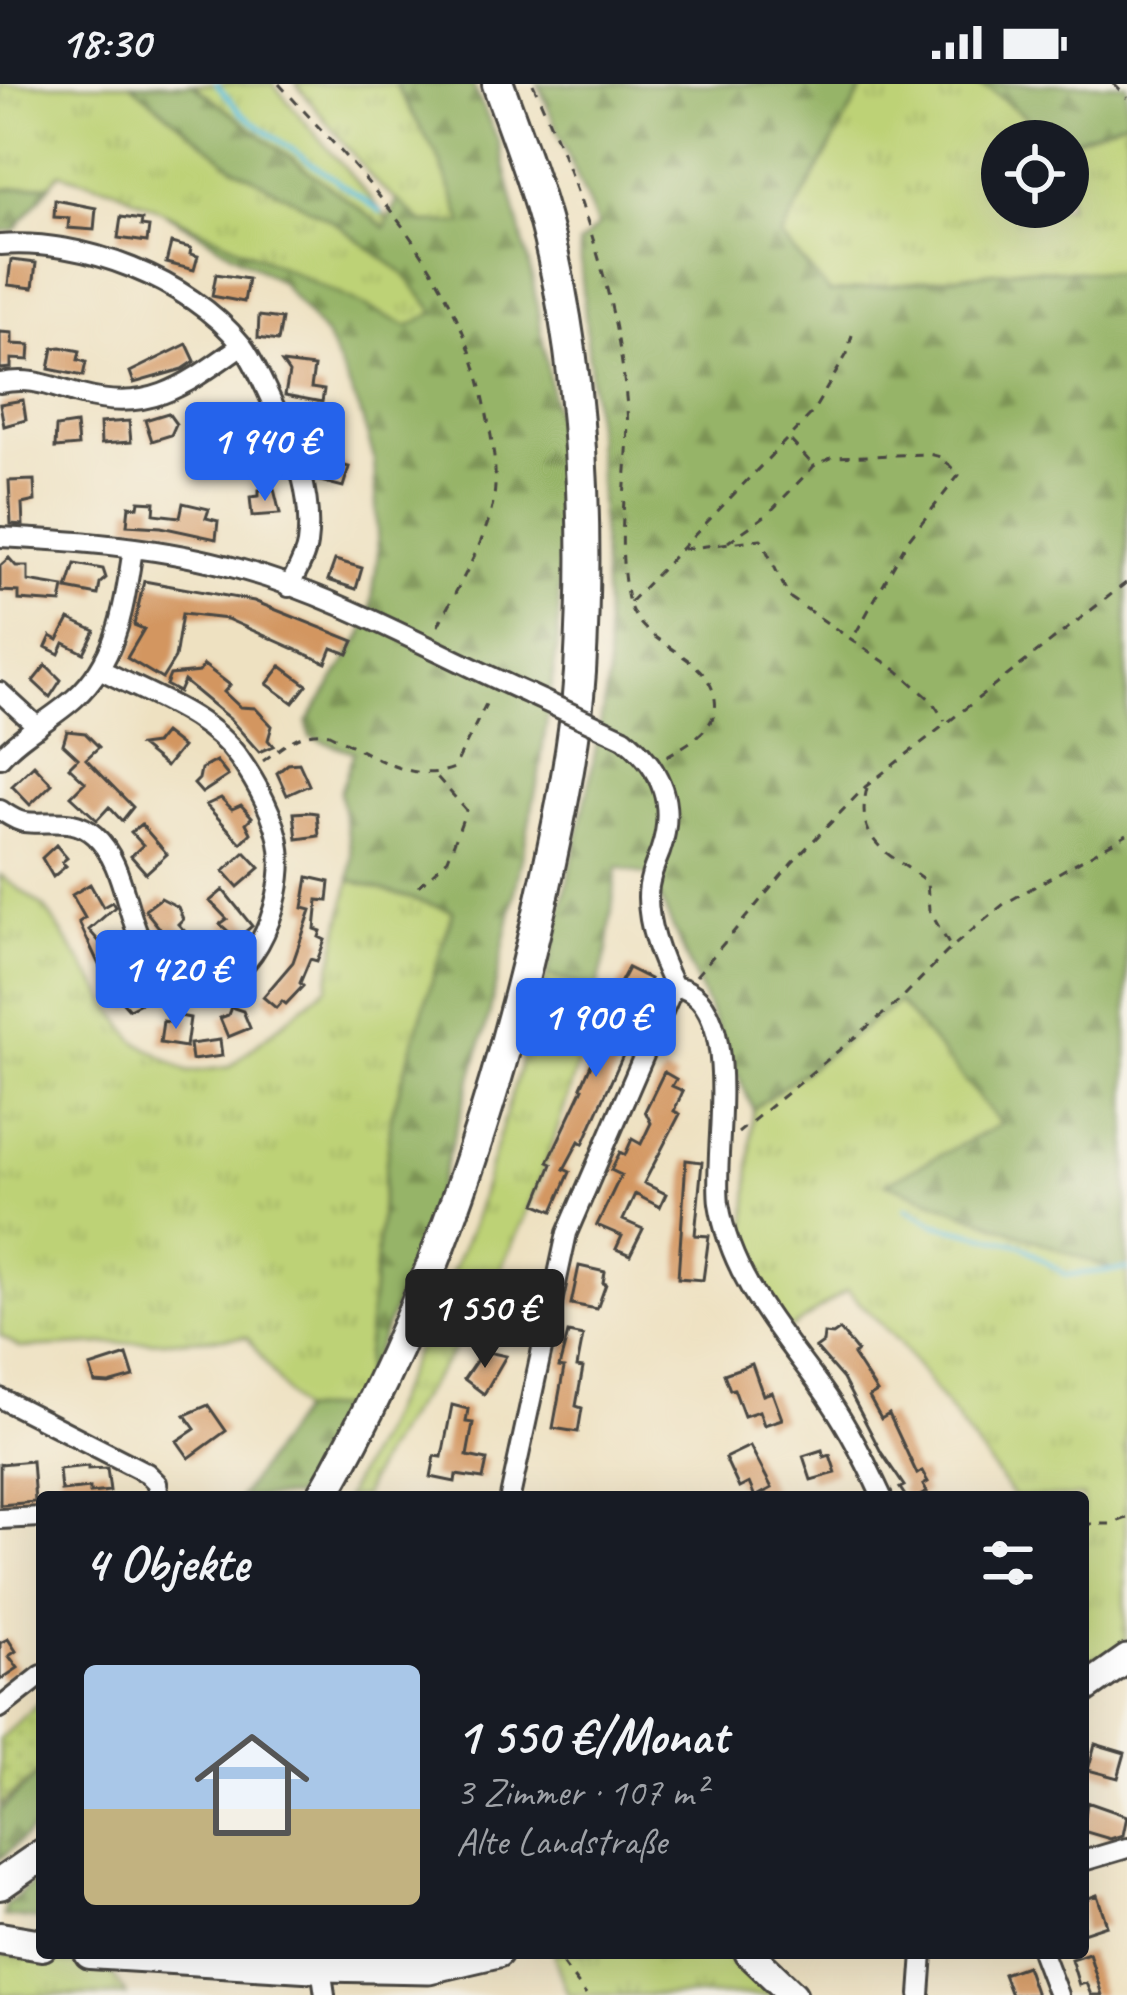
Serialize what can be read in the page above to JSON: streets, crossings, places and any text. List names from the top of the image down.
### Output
{
  "page": {
    "status": "18:30",
    "price": [
      "1 940 €",
      "1 420 €",
      "1 900 €",
      "1 550 €"
    ],
    "heading": "4 Objekte",
    "list": [
      {
        "name": "1 550 €/Monat",
        "note": "3 Zimmer · 107 m² · Alte Landstraße"
      }
    ]
  }
}
